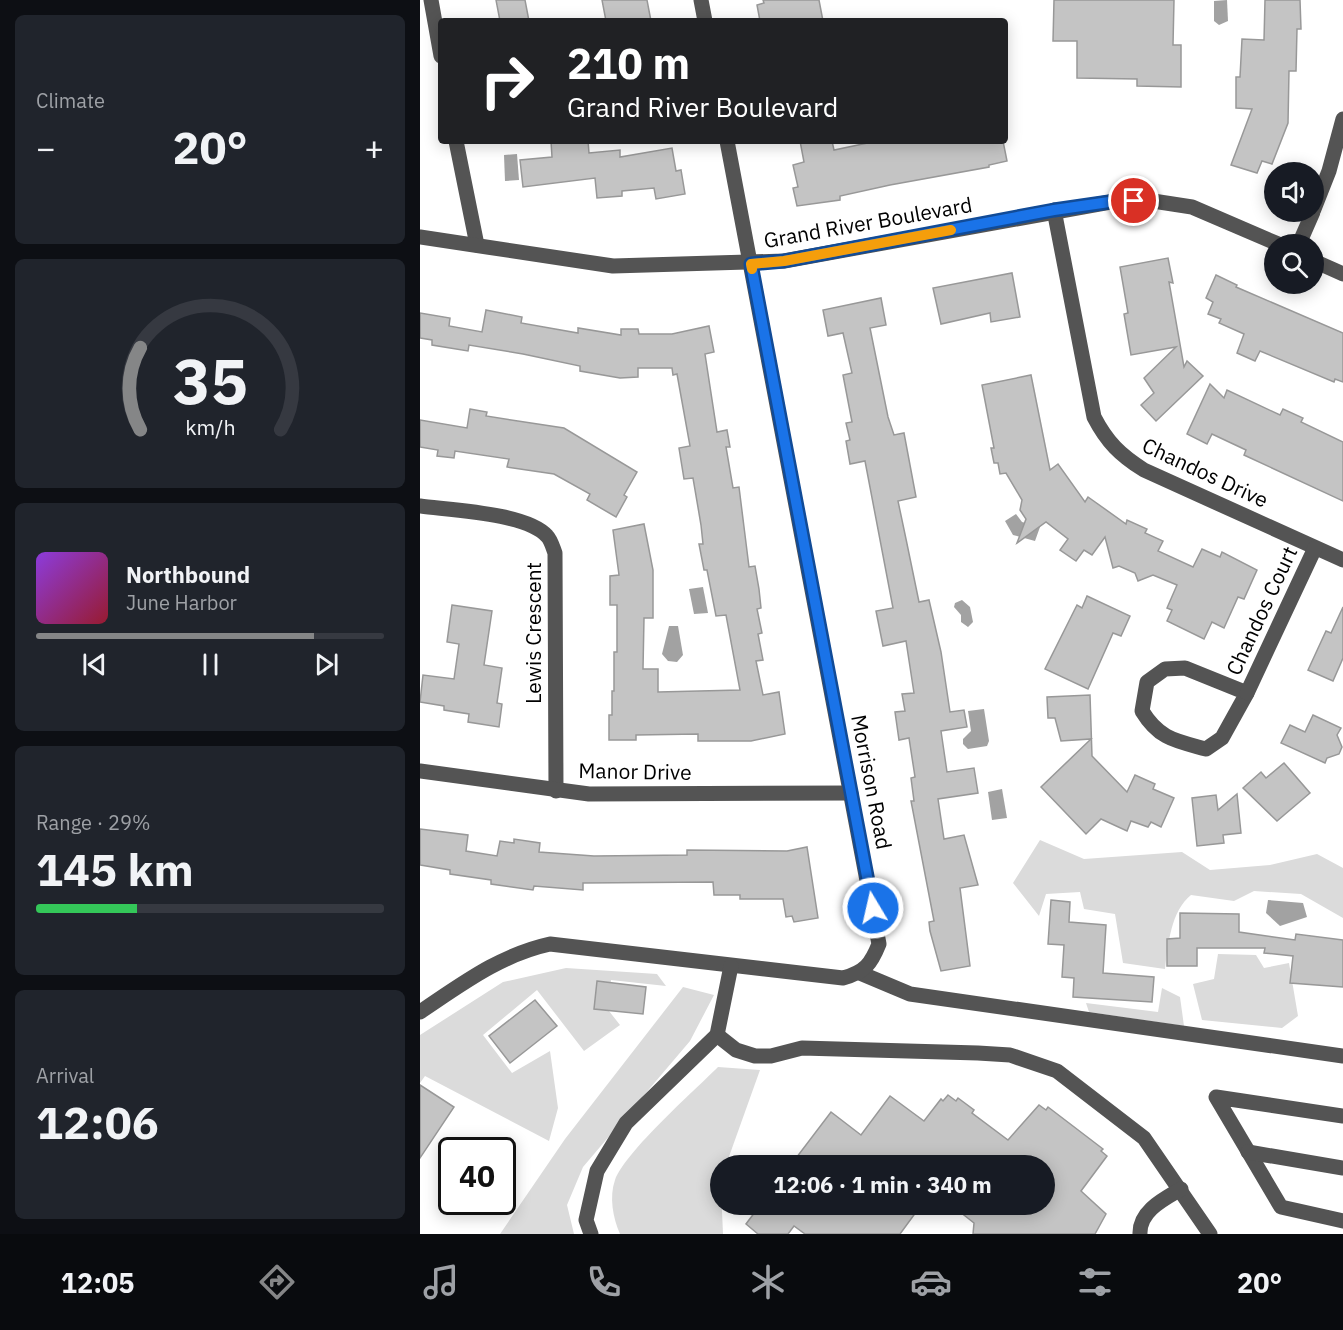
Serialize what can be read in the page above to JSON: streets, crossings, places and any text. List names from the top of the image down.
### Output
{
  "streets": {
    "street": [
      "Grand River Boulevard",
      "Chandos Drive",
      "Chandos Court",
      "Lewis Crescent",
      "Manor Drive",
      "Morrison Road"
    ]
  },
  "crossings": [
    ["Grand River Boulevard", "Chandos Drive"],
    ["Grand River Boulevard", "Morrison Road"],
    ["Chandos Drive", "Chandos Court"],
    ["Lewis Crescent", "Manor Drive"],
    ["Manor Drive", "Morrison Road"]
  ],
  "page": {
    "tile": [
      "Climate",
      ["Range · 29%", "145 km"],
      ["Arrival", "12:06"]
    ],
    "turn": ["210 m", "Grand River Boulevard"],
    "heat": ["−", "20°", "+"],
    "song": ["Northbound", "June Harbor"],
    "limit": "40",
    "trip": "12:06 · 1 min · 340 m",
    "tabs": ["12:05", "20°"],
    "gauge": ["35", "km/h"]
  }
}
